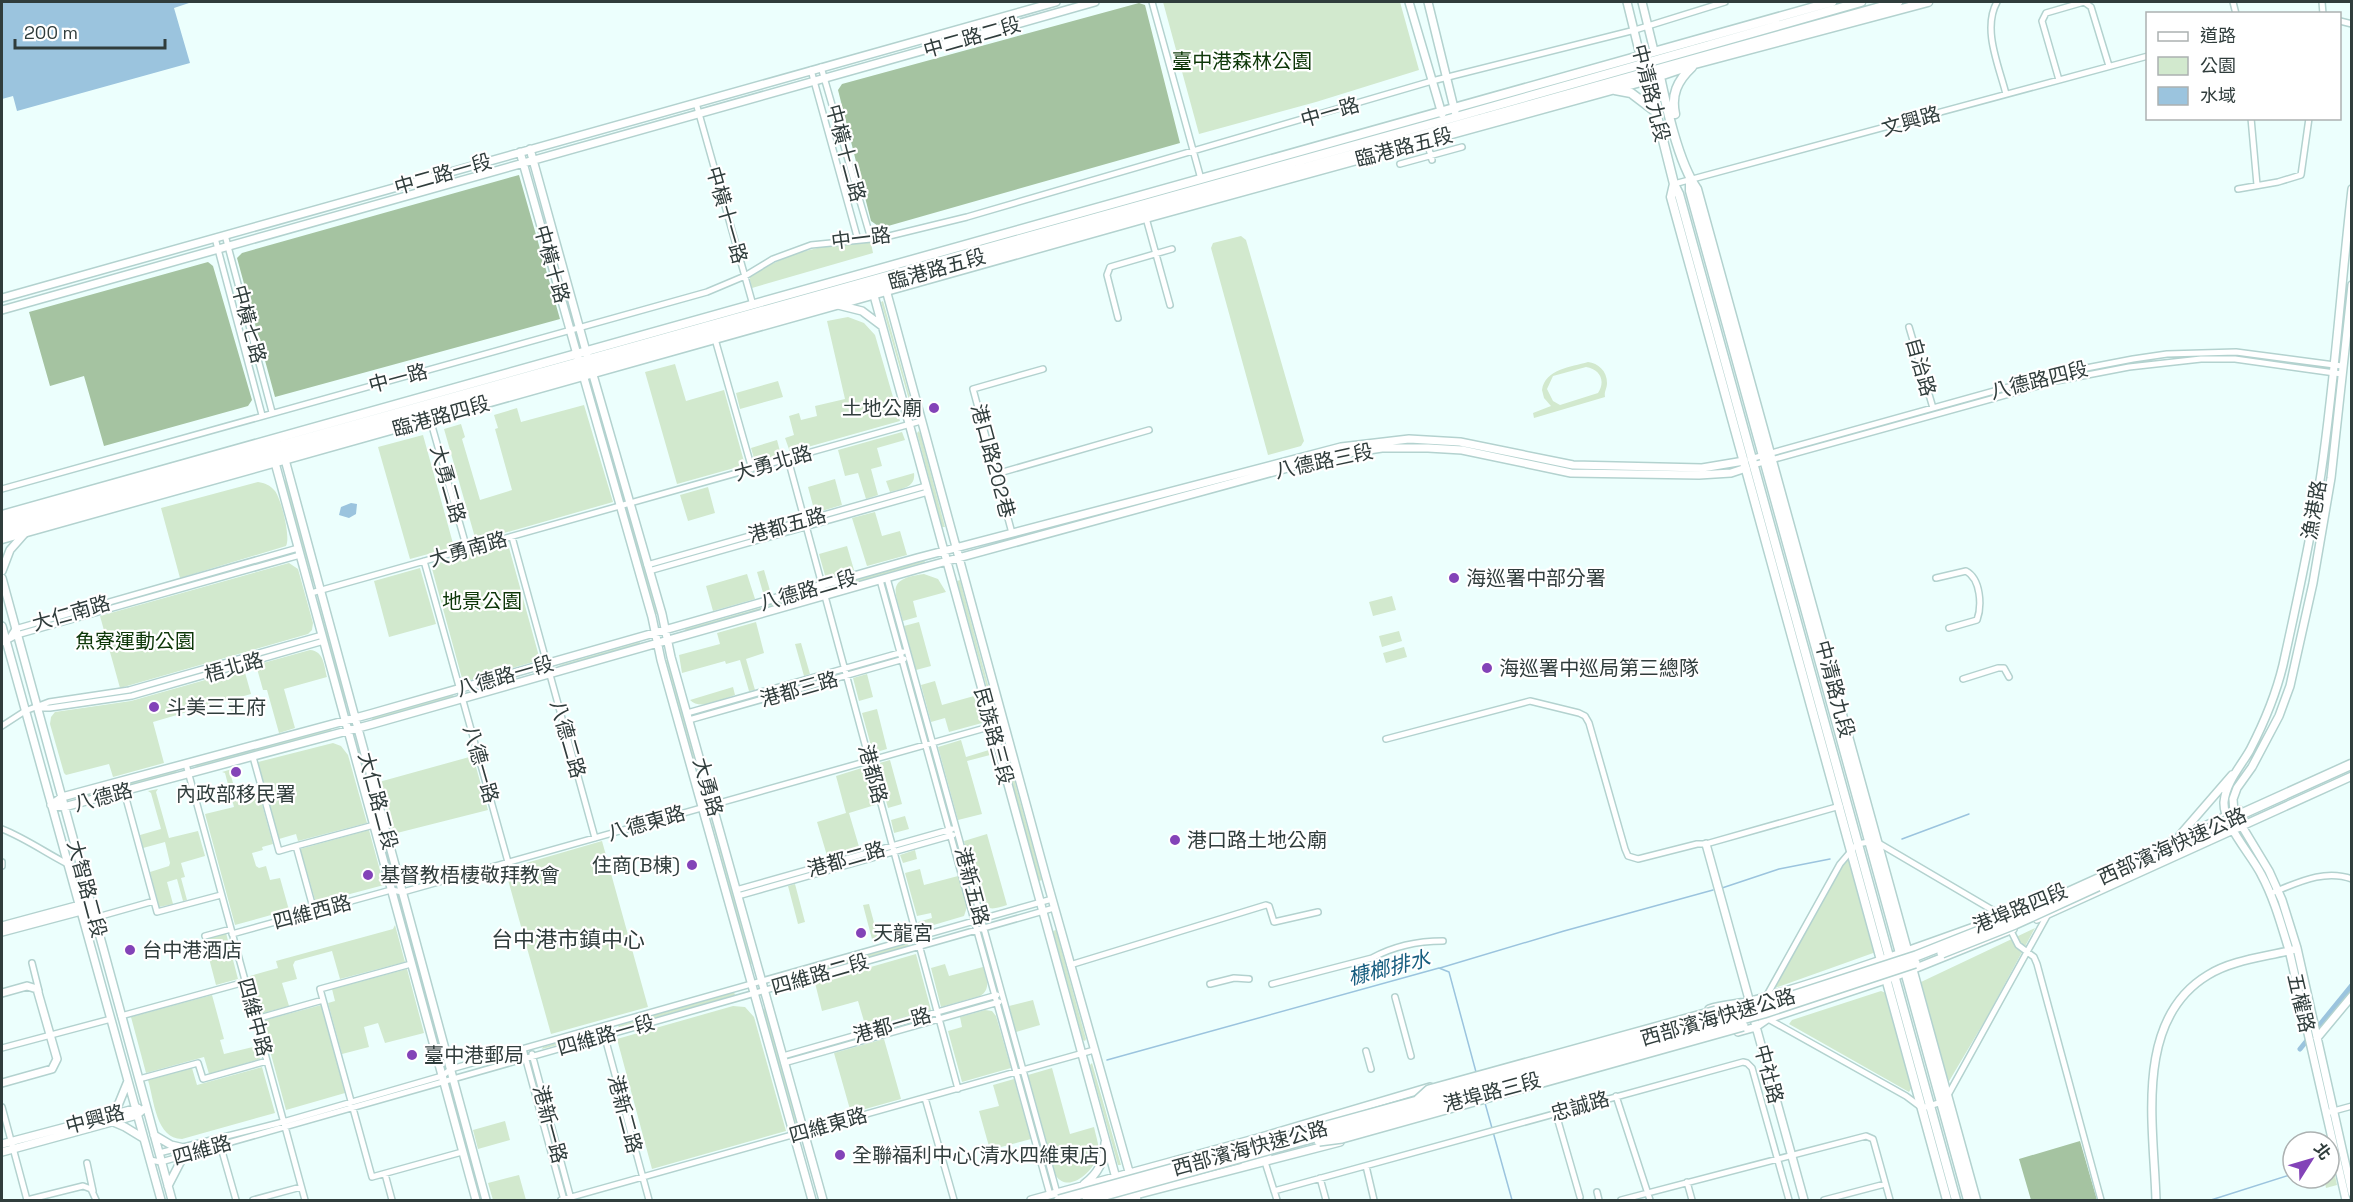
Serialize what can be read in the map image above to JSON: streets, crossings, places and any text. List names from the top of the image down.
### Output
{
  "streets": {
    "highway": ["西部濱海快速公路"],
    "main road": ["中清路九段", "臨港路五段", "臨港路四段"],
    "street": [
      "中二路二段",
      "中一路",
      "文興路",
      "中橫十二路",
      "中二路一段",
      "中橫十一路",
      "中橫十路",
      "中橫七路",
      "自治路",
      "八德路四段",
      "港口路202巷",
      "八德路三段",
      "大勇北路",
      "大勇二路",
      "漁港路",
      "港都五路",
      "大勇南路",
      "八德路二段",
      "大仁南路",
      "梧北路",
      "八德路一段",
      "港都三路",
      "民族路三段",
      "八德二路",
      "八德一路",
      "港都路",
      "大勇路",
      "八德路",
      "大仁路二段",
      "八德東路",
      "港都二路",
      "港新五路",
      "大智路二段",
      "港埠路四段",
      "四維西路",
      "四維路二段",
      "五權路",
      "四維中路",
      "港都一路",
      "四維路一段",
      "中社路",
      "港埠路三段",
      "忠誠路",
      "港新二路",
      "中興路",
      "港新一路",
      "四維東路",
      "四維路"
    ]
  },
  "crossings": [
    ["中二路二段", "中二路一段"],
    ["中清路九段", "中一路"],
    ["中清路九段", "文興路"],
    ["中清路九段", "臨港路五段"],
    ["中清路九段", "八德路四段"],
    ["中清路九段", "八德路三段"],
    ["中清路九段", "港埠路四段"],
    ["中清路九段", "港埠路三段"],
    ["中一路", "中橫十二路"],
    ["中一路", "中橫十一路"],
    ["中一路", "中橫十路"],
    ["中一路", "中橫七路"],
    ["臨港路五段", "臨港路四段"],
    ["臨港路五段", "民族路三段"],
    ["中橫十二路", "中二路一段"],
    ["中二路一段", "中橫十一路"],
    ["中二路一段", "中橫十路"],
    ["中二路一段", "中橫七路"],
    ["中橫十一路", "臨港路四段"],
    ["中橫十路", "臨港路四段"],
    ["中橫十路", "大勇路"],
    ["自治路", "八德路四段"],
    ["八德路四段", "八德路三段"],
    ["八德路四段", "漁港路"],
    ["臨港路四段", "大勇二路"],
    ["臨港路四段", "民族路三段"],
    ["臨港路四段", "大勇路"],
    ["臨港路四段", "大仁路二段"],
    ["港口路202巷", "八德路三段"],
    ["八德路三段", "八德路二段"],
    ["八德路三段", "民族路三段"],
    ["大勇北路", "大勇南路"],
    ["大勇北路", "民族路三段"],
    ["大勇北路", "港都路"],
    ["大勇北路", "大勇路"],
    ["大勇二路", "大勇南路"],
    ["漁港路", "港埠路四段"],
    ["漁港路", "五權路"],
    ["港都五路", "民族路三段"],
    ["港都五路", "港都路"],
    ["港都五路", "大勇路"],
    ["大勇南路", "八德二路"],
    ["大勇南路", "八德一路"],
    ["大勇南路", "大勇路"],
    ["大勇南路", "大仁路二段"],
    ["八德路二段", "八德路一段"],
    ["八德路二段", "民族路三段"],
    ["八德路二段", "港都路"],
    ["八德路二段", "大勇路"],
    ["八德路二段", "港新五路"],
    ["大仁南路", "大仁路二段"],
    ["大仁南路", "大智路二段"],
    ["梧北路", "大仁路二段"],
    ["梧北路", "大智路二段"],
    ["八德路一段", "八德二路"],
    ["八德路一段", "八德一路"],
    ["八德路一段", "大勇路"],
    ["八德路一段", "八德路"],
    ["八德路一段", "大仁路二段"],
    ["港都三路", "港都路"],
    ["港都三路", "大勇路"],
    ["港都三路", "港新五路"],
    ["民族路三段", "八德東路"],
    ["民族路三段", "四維路二段"],
    ["民族路三段", "港埠路三段"],
    ["民族路三段", "四維東路"],
    ["八德二路", "八德東路"],
    ["八德一路", "八德東路"],
    ["港都路", "八德東路"],
    ["港都路", "港都二路"],
    ["港都路", "四維路二段"],
    ["港都路", "港都一路"],
    ["港都路", "四維東路"],
    ["大勇路", "八德東路"],
    ["大勇路", "港都二路"],
    ["大勇路", "四維路二段"],
    ["大勇路", "港都一路"],
    ["大勇路", "四維路一段"],
    ["大勇路", "四維東路"],
    ["八德路", "大仁路二段"],
    ["八德路", "大智路二段"],
    ["八德路", "四維中路"],
    ["大仁路二段", "八德東路"],
    ["大仁路二段", "四維西路"],
    ["大仁路二段", "四維路一段"],
    ["大仁路二段", "四維路"],
    ["八德東路", "港新五路"],
    ["八德東路", "四維西路"],
    ["西部濱海快速公路", "港新五路"],
    ["西部濱海快速公路", "港埠路四段"],
    ["西部濱海快速公路", "港埠路三段"],
    ["港都二路", "港新五路"],
    ["港新五路", "四維路二段"],
    ["港新五路", "港都一路"],
    ["港新五路", "港埠路三段"],
    ["港新五路", "四維東路"],
    ["大智路二段", "中興路"],
    ["大智路二段", "四維路"],
    ["港埠路四段", "五權路"],
    ["港埠路四段", "港埠路三段"],
    ["四維西路", "四維中路"],
    ["四維路二段", "四維路一段"],
    ["四維中路", "四維路"],
    ["四維路一段", "港新二路"],
    ["四維路一段", "港新一路"],
    ["四維路一段", "四維路"],
    ["中社路", "港埠路三段"],
    ["港新二路", "四維東路"],
    ["港新一路", "四維東路"]
  ],
  "districts": ["台中港市鎮中心"],
  "water": ["槺榔排水"],
  "parks": ["臺中港森林公園", "地景公園", "魚寮運動公園"],
  "places": [
    "土地公廟",
    "海巡署中部分署",
    "海巡署中巡局第三總隊",
    "斗美三王府",
    "內政部移民署",
    "港口路土地公廟",
    "住商(B棟)",
    "基督教梧棲敬拜教會",
    "天龍宮",
    "台中港酒店",
    "臺中港郵局",
    "全聯福利中心(清水四維東店)"
  ],
  "legend": ["道路", "公園", "水域"],
  "scale_bar": "200 m",
  "north": "top right"
}
